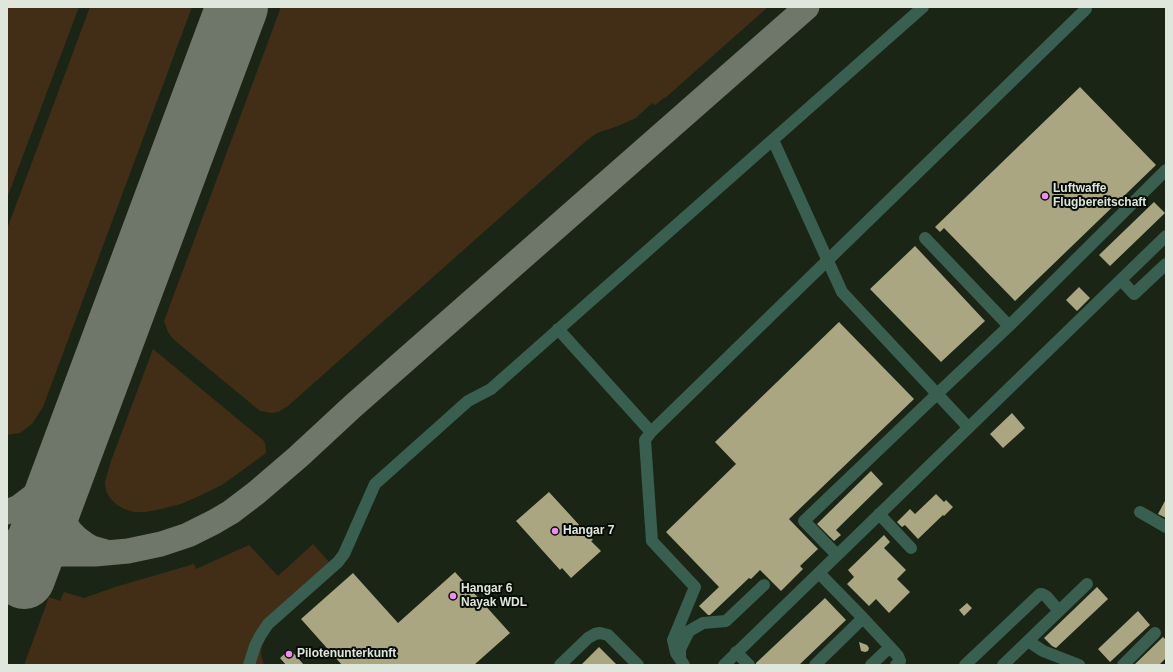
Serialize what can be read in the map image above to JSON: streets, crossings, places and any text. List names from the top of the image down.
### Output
{
  "places": [
    "Luftwaffe Flugbereitschaft",
    "Hangar 7",
    "Hangar 6 Nayak WDL",
    "Pilotenunterkunft"
  ]
}
